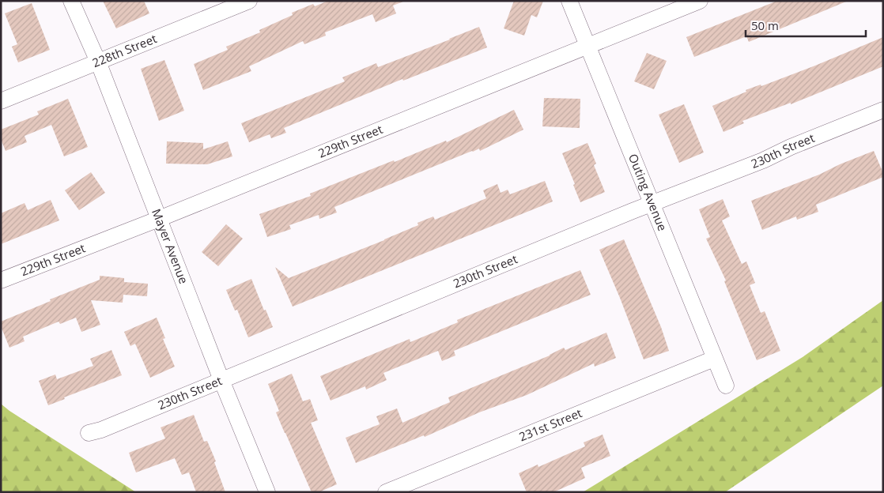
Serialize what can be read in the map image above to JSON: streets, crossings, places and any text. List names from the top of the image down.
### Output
{
  "streets": {
    "street": [
      "228th Street",
      "229th Street",
      "230th Street",
      "Outing Avenue",
      "Mayer Avenue",
      "231st Street"
    ]
  },
  "crossings": [
    ["228th Street", "Mayer Avenue"],
    ["229th Street", "Outing Avenue"],
    ["229th Street", "Mayer Avenue"],
    ["230th Street", "Outing Avenue"],
    ["230th Street", "Mayer Avenue"],
    ["Outing Avenue", "231st Street"]
  ],
  "scale_bar": "50 m"
}
